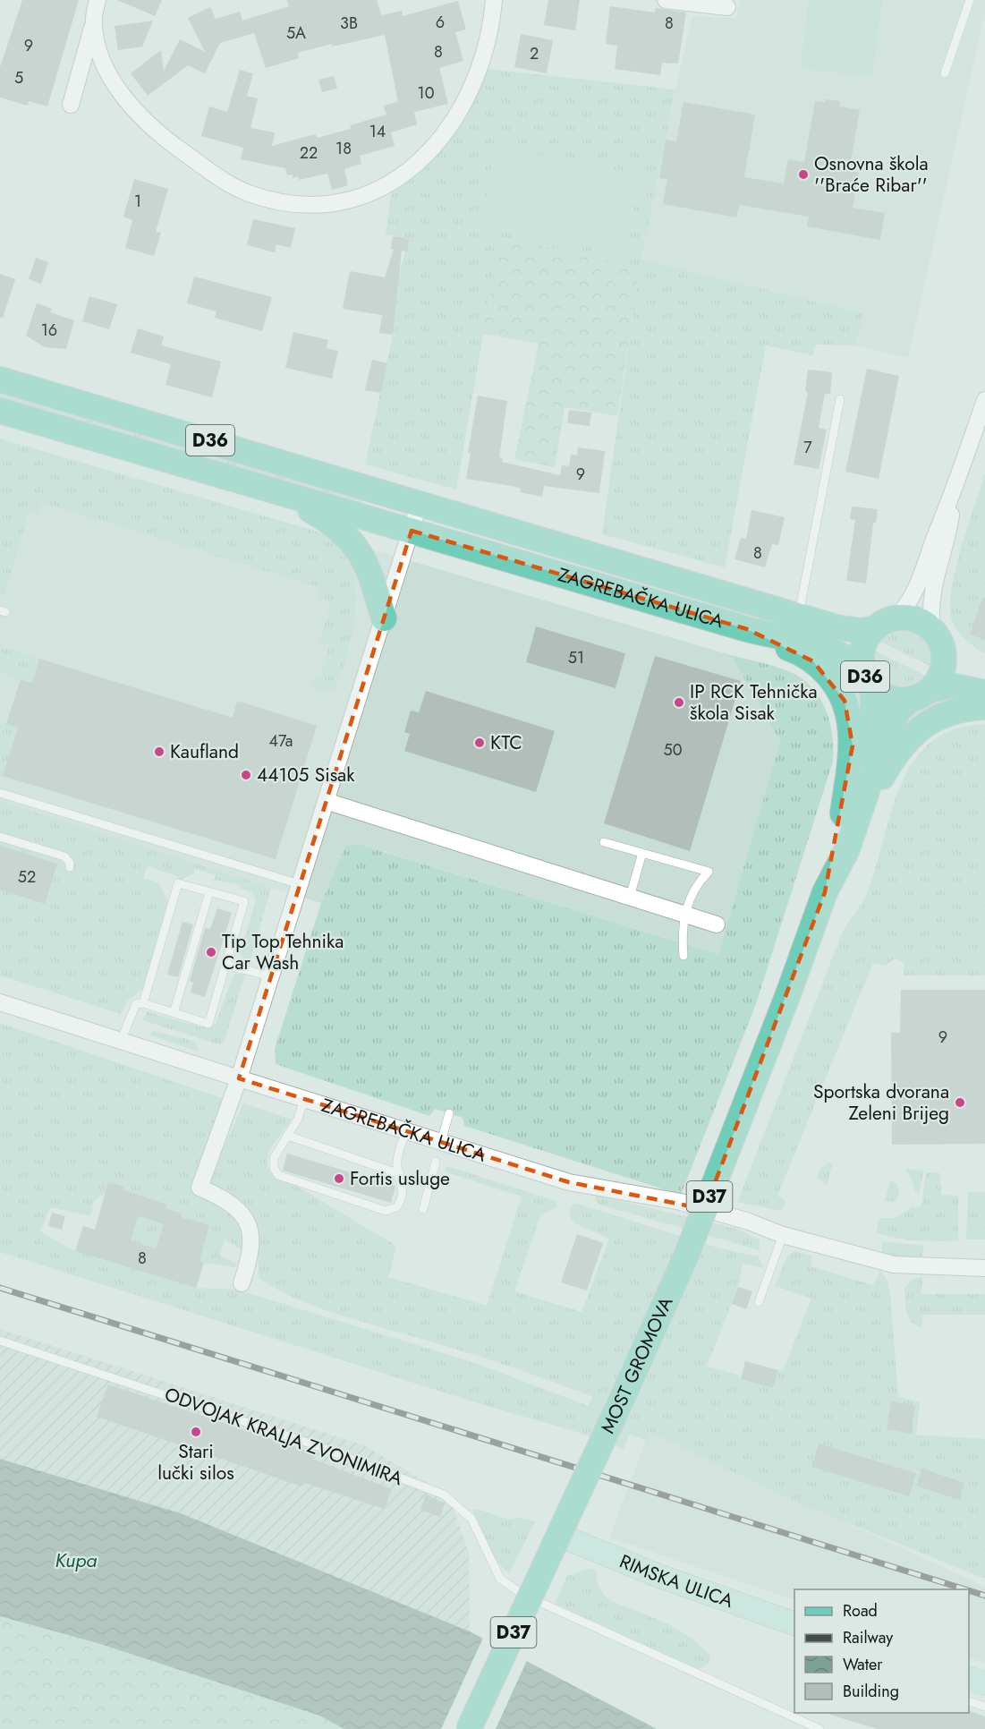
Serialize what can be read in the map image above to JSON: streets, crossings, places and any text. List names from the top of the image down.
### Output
{
  "streets": {
    "main road": [
      "D36",
      "ZAGREBAČKA ULICA",
      "D37",
      "MOST GROMOVA",
      "RIMSKA ULICA"
    ],
    "lane": ["ODVOJAK KRALJA ZVONIMIRA"]
  },
  "crossings": [
    ["D36", "ZAGREBAČKA ULICA"],
    ["MOST GROMOVA", "RIMSKA ULICA"]
  ],
  "water": ["Kupa"],
  "places": [
    "Osnovna škola ''Braće Ribar''",
    "IP RCK Tehnička škola Sisak",
    "KTC",
    "Kaufland",
    "44105 Sisak",
    "Tip Top Tehnika Car Wash",
    "Sportska dvorana Zeleni Brijeg",
    "Fortis usluge",
    "Stari lučki silos"
  ],
  "house_numbers": [
    "6",
    "3B",
    "8",
    "5A",
    "9",
    "8",
    "2",
    "5",
    "10",
    "14",
    "18",
    "22",
    "1",
    "16",
    "7",
    "9",
    "8",
    "51",
    "47a",
    "50",
    "52",
    "9",
    "8"
  ],
  "legend": [
    "Road",
    "Railway",
    "Water",
    "Building"
  ]
}
